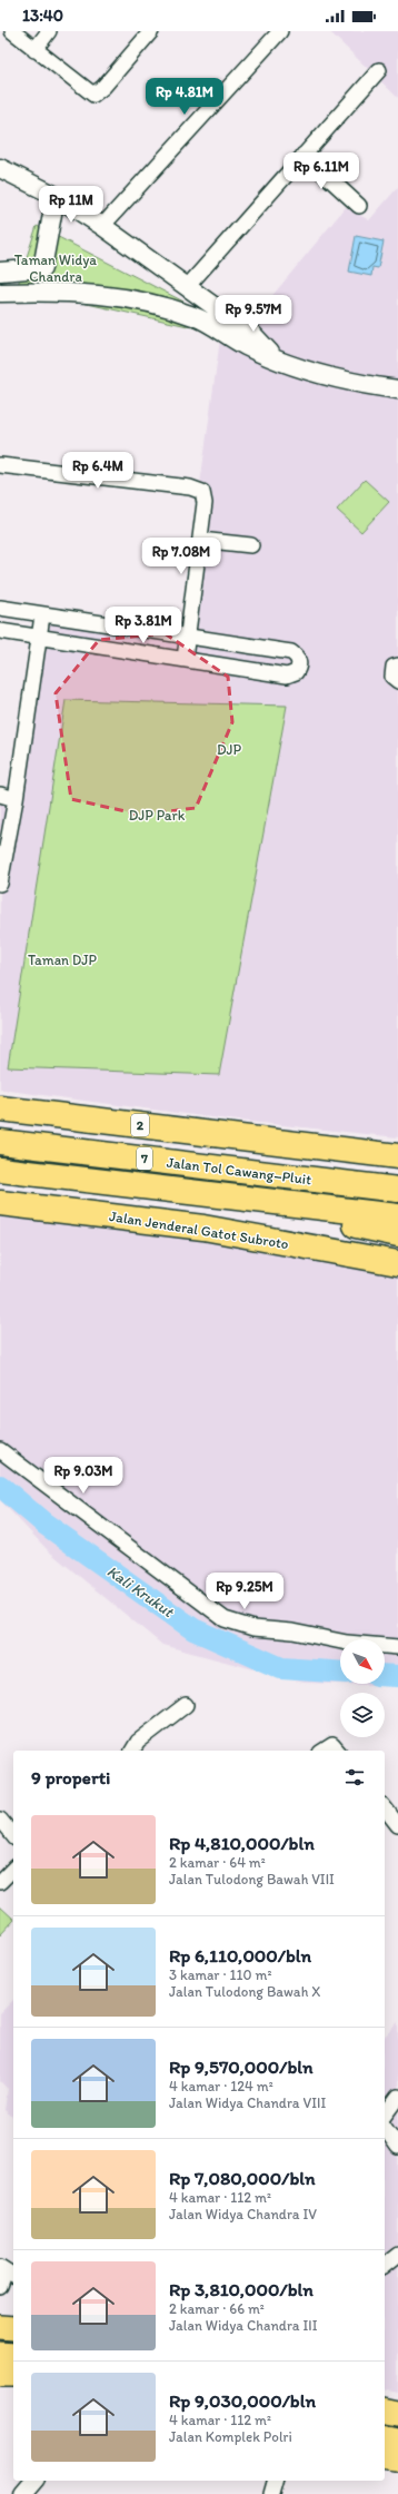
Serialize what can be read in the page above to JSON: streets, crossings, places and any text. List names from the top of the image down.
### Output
{
  "streets": {
    "highway": [
      "2",
      "7",
      "Jalan Tol Cawang–Pluit",
      "Jalan Jenderal Gatot Subroto"
    ]
  },
  "water": ["Kali Krukut"],
  "parks": [
    "Taman Widya Chandra",
    "DJP",
    "DJP Park",
    "Taman DJP"
  ],
  "north": "bottom right",
  "page": {
    "status": "13:40",
    "price": [
      "Rp 4.81M",
      "Rp 6.11M",
      "Rp 11M",
      "Rp 9.57M",
      "Rp 6.4M",
      "Rp 7.08M",
      "Rp 3.81M",
      "Rp 9.03M",
      "Rp 9.25M"
    ],
    "heading": "9 properti",
    "list": [
      {
        "name": "Rp 4,810,000/bln",
        "note": "2 kamar · 64 m² · Jalan Tulodong Bawah VIII"
      },
      {
        "name": "Rp 6,110,000/bln",
        "note": "3 kamar · 110 m² · Jalan Tulodong Bawah X"
      },
      {
        "name": "Rp 9,570,000/bln",
        "note": "4 kamar · 124 m² · Jalan Widya Chandra VIII"
      },
      {
        "name": "Rp 7,080,000/bln",
        "note": "4 kamar · 112 m² · Jalan Widya Chandra IV"
      },
      {
        "name": "Rp 3,810,000/bln",
        "note": "2 kamar · 66 m² · Jalan Widya Chandra III"
      },
      {
        "name": "Rp 9,030,000/bln",
        "note": "4 kamar · 112 m² · Jalan Komplek Polri"
      }
    ]
  }
}
